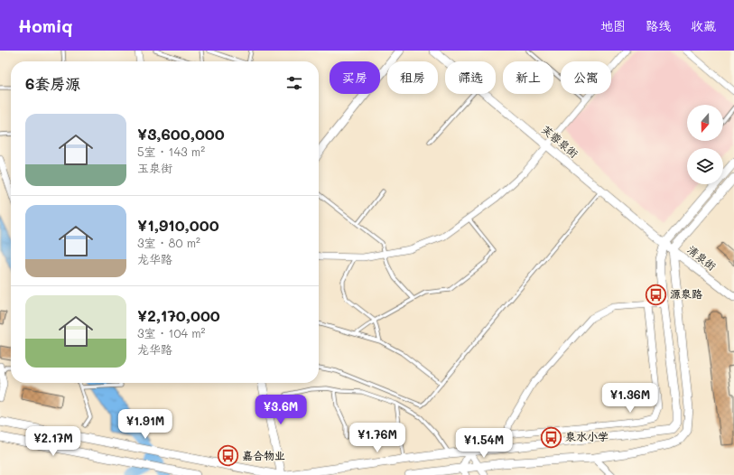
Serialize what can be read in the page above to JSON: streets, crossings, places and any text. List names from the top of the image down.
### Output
{
  "streets": {
    "street": ["芙蓉泉街", "清泉街"]
  },
  "crossings": [
    ["芙蓉泉街", "清泉街"]
  ],
  "places": {
    "bus stop": ["源泉路", "泉水小学", "嘉合物业"]
  },
  "north": "bottom",
  "page": {
    "header": "Homiq",
    "nav": ["地图", "路线", "收藏"],
    "chip": [
      "买房",
      "租房",
      "筛选",
      "新上",
      "公寓"
    ],
    "heading": "6套房源",
    "list": [
      {
        "name": "¥3,600,000",
        "note": "5室 · 143 m² · 玉泉街"
      },
      {
        "name": "¥1,910,000",
        "note": "3室 · 80 m² · 龙华路"
      },
      {
        "name": "¥2,170,000",
        "note": "3室 · 104 m² · 龙华路"
      }
    ],
    "price": [
      "¥1.36M",
      "¥3.6M",
      "¥1.91M",
      "¥1.76M",
      "¥2.17M",
      "¥1.54M"
    ]
  }
}
